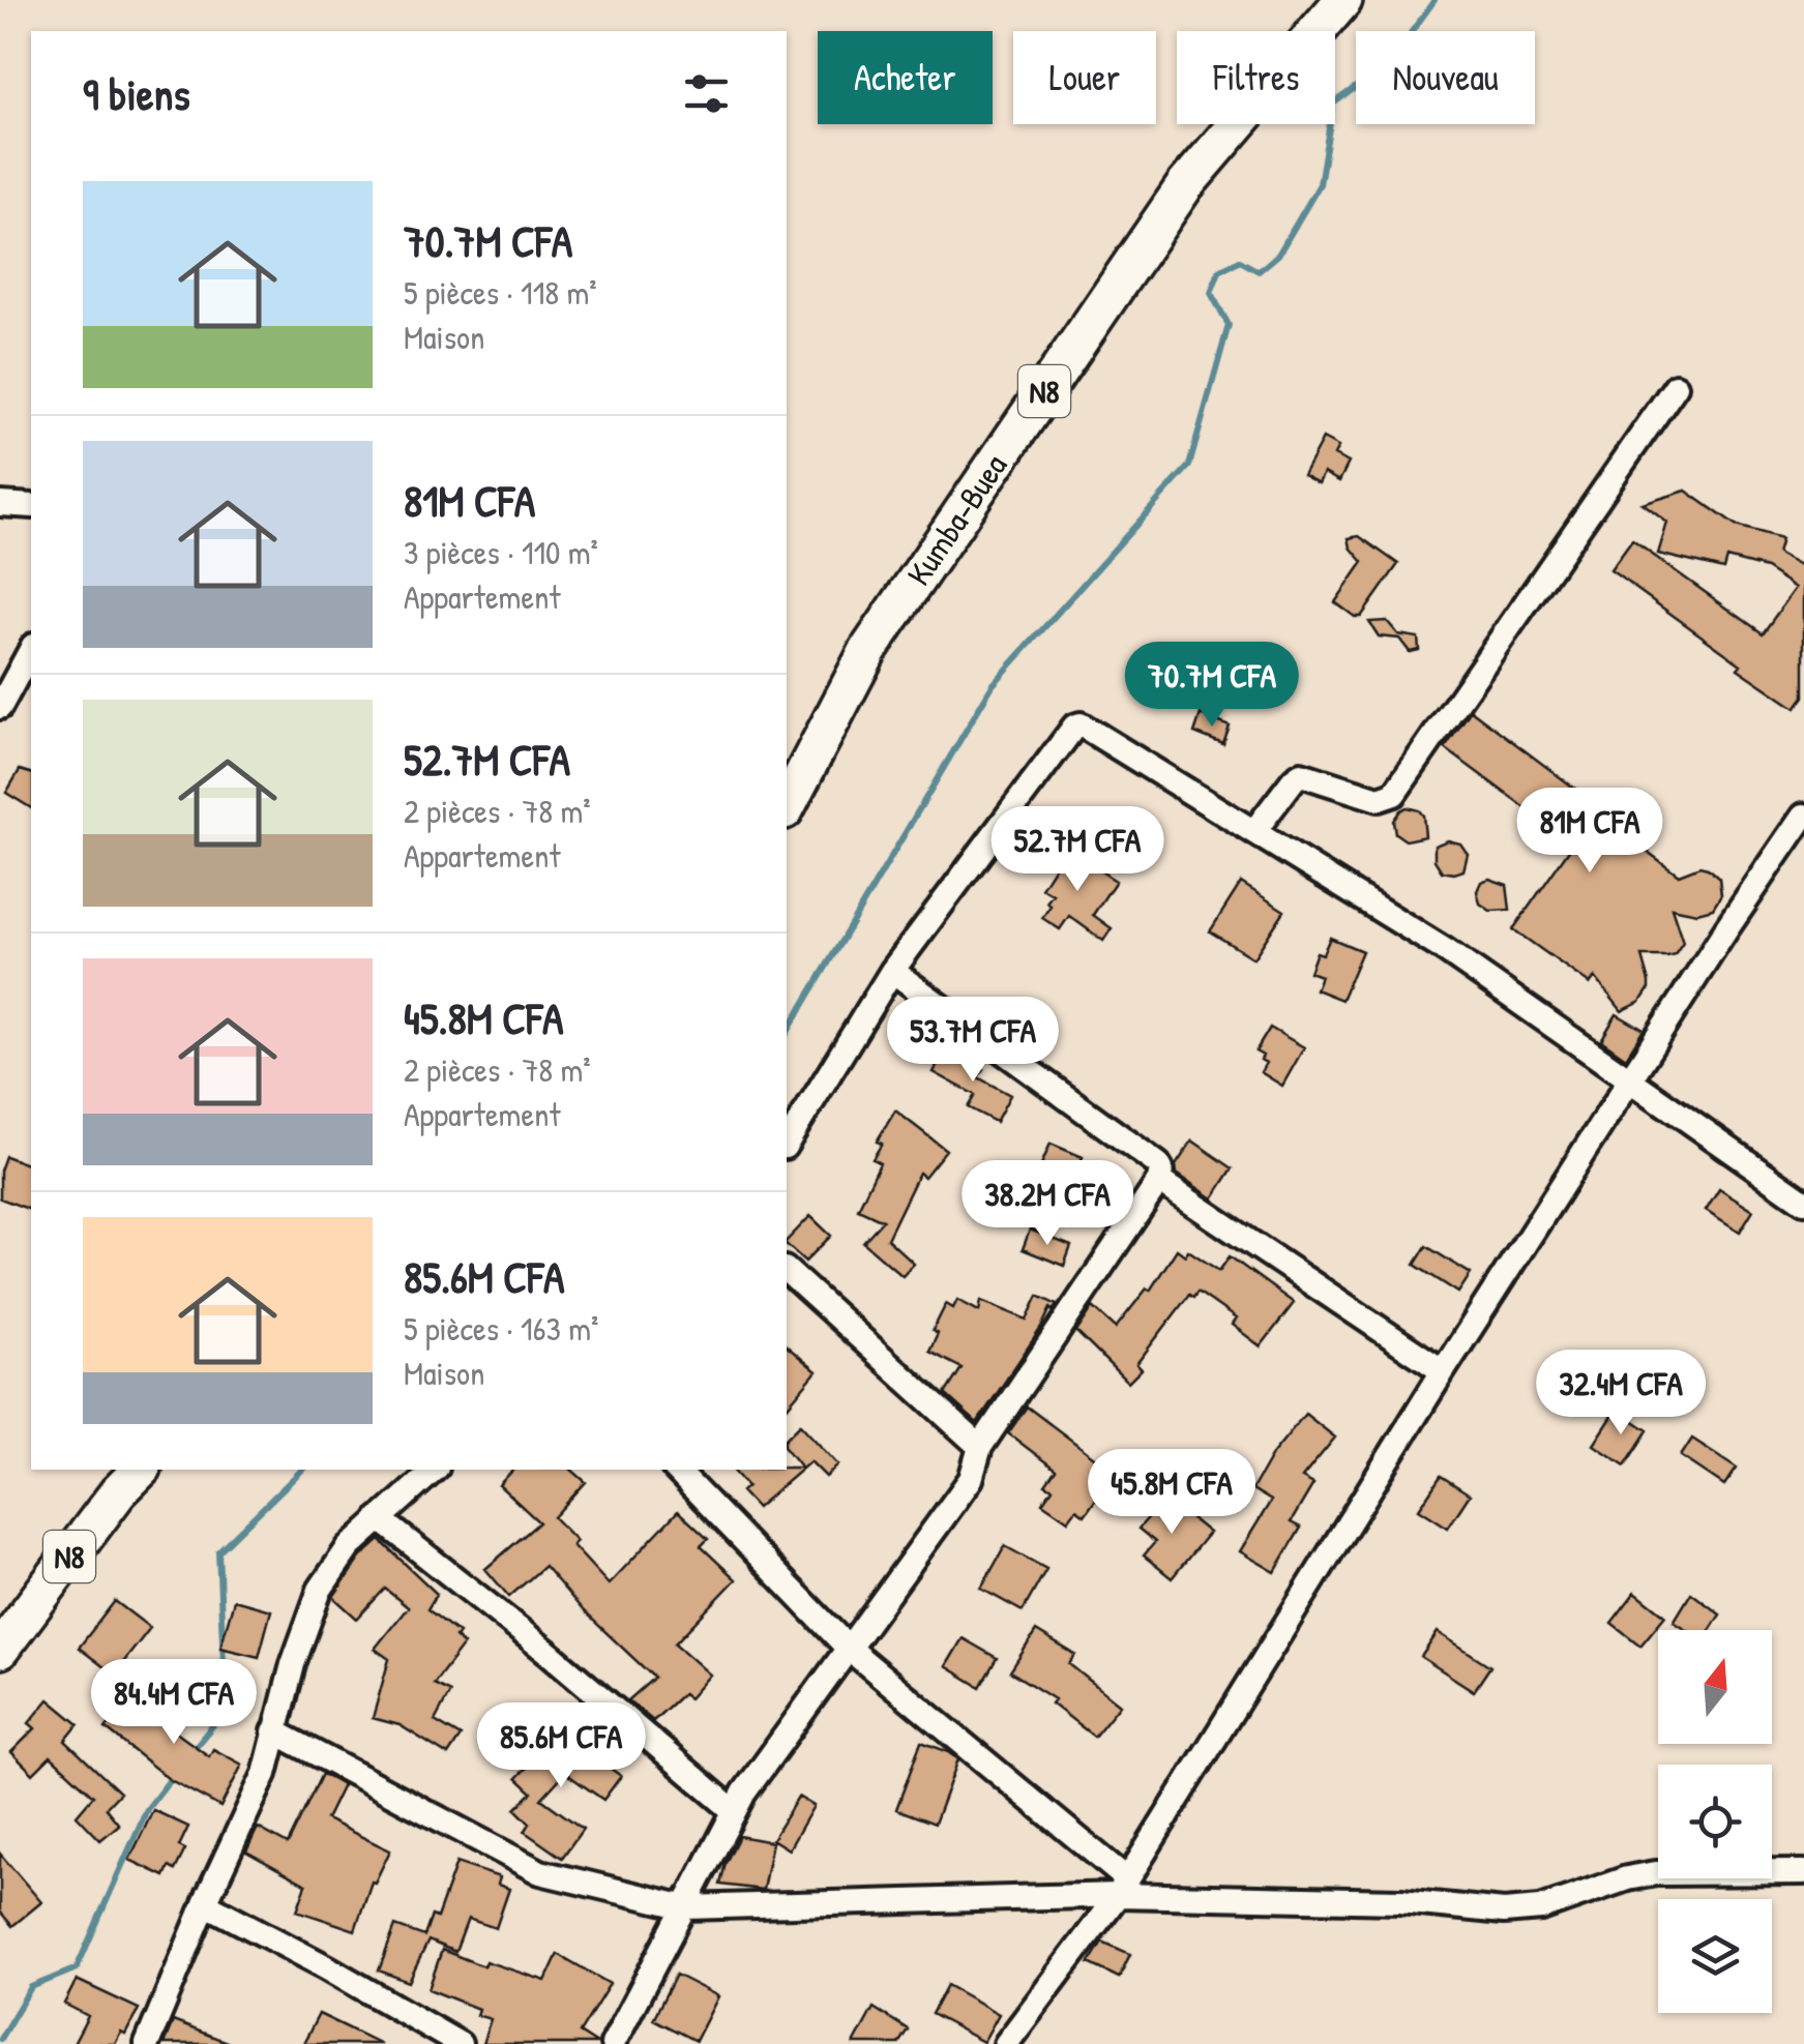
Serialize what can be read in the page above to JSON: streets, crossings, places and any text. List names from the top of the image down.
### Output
{
  "streets": {
    "highway": ["N8", "Kumba-Buea"]
  },
  "north": "top",
  "page": {
    "chip": [
      "Acheter",
      "Louer",
      "Filtres",
      "Nouveau"
    ],
    "heading": "9 biens",
    "list": [
      {
        "name": "70.7M CFA",
        "note": "5 pièces · 118 m² · Maison"
      },
      {
        "name": "81M CFA",
        "note": "3 pièces · 110 m² · Appartement"
      },
      {
        "name": "52.7M CFA",
        "note": "2 pièces · 78 m² · Appartement"
      },
      {
        "name": "45.8M CFA",
        "note": "2 pièces · 78 m² · Appartement"
      },
      {
        "name": "85.6M CFA",
        "note": "5 pièces · 163 m² · Maison"
      }
    ],
    "price": [
      "70.7M CFA",
      "81M CFA",
      "52.7M CFA",
      "53.7M CFA",
      "38.2M CFA",
      "32.4M CFA",
      "45.8M CFA",
      "84.4M CFA",
      "85.6M CFA"
    ]
  }
}
